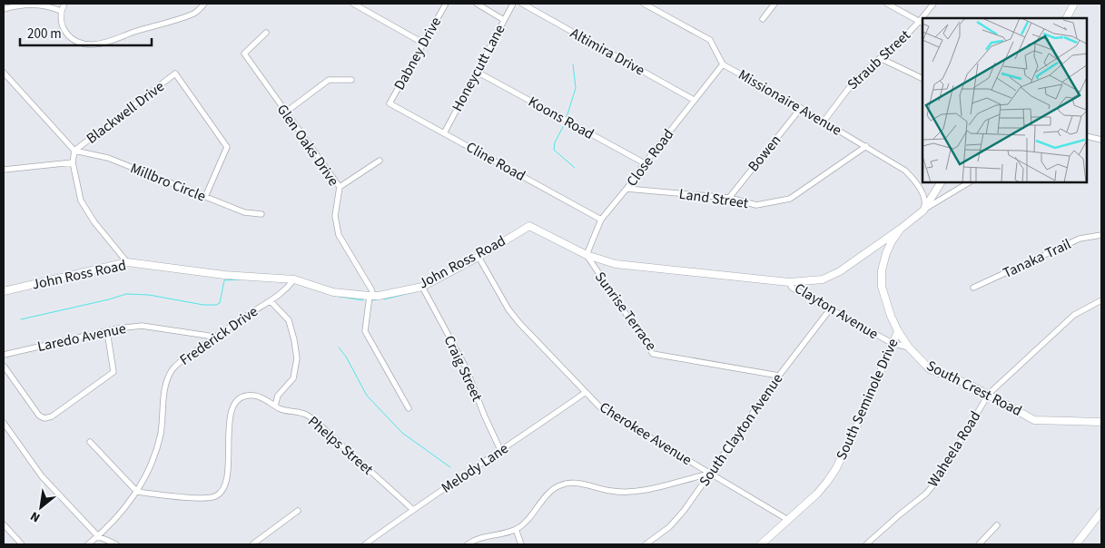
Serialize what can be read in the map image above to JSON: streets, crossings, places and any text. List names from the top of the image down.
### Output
{
  "streets": {
    "street": [
      "Altimira Drive",
      "Dabney Drive",
      "Straub Street",
      "Honeycutt Lane",
      "Missionaire Avenue",
      "Blackwell Drive",
      "Koons Road",
      "Glen Oaks Drive",
      "Bowen",
      "Close Road",
      "Cline Road",
      "Millbro Circle",
      "Land Street",
      "Tanaka Trail",
      "John Ross Road",
      "Sunrise Terrace",
      "Clayton Avenue",
      "Frederick Drive",
      "Laredo Avenue",
      "Craig Street",
      "South Crest Road",
      "South Seminole Drive",
      "South Clayton Avenue",
      "Cherokee Avenue",
      "Phelps Street",
      "Waheela Road",
      "Melody Lane"
    ]
  },
  "crossings": [
    ["Altimira Drive", "Close Road"],
    ["Dabney Drive", "Cline Road"],
    ["Straub Street", "Missionaire Avenue"],
    ["Honeycutt Lane", "Koons Road"],
    ["Honeycutt Lane", "Cline Road"],
    ["Missionaire Avenue", "Bowen"],
    ["Missionaire Avenue", "Close Road"],
    ["Missionaire Avenue", "Land Street"],
    ["Missionaire Avenue", "South Crest Road"],
    ["Blackwell Drive", "Millbro Circle"],
    ["Koons Road", "Close Road"],
    ["Glen Oaks Drive", "John Ross Road"],
    ["Bowen", "Land Street"],
    ["Close Road", "Cline Road"],
    ["Close Road", "Land Street"],
    ["Close Road", "John Ross Road"],
    ["Close Road", "Sunrise Terrace"],
    ["John Ross Road", "Sunrise Terrace"],
    ["John Ross Road", "Clayton Avenue"],
    ["John Ross Road", "Frederick Drive"],
    ["John Ross Road", "Craig Street"],
    ["John Ross Road", "South Crest Road"],
    ["John Ross Road", "Cherokee Avenue"],
    ["Sunrise Terrace", "South Clayton Avenue"],
    ["Clayton Avenue", "South Crest Road"],
    ["Clayton Avenue", "South Seminole Drive"],
    ["Clayton Avenue", "South Clayton Avenue"],
    ["Frederick Drive", "Laredo Avenue"],
    ["Frederick Drive", "Phelps Street"],
    ["Craig Street", "Melody Lane"],
    ["South Crest Road", "South Seminole Drive"],
    ["South Crest Road", "Waheela Road"],
    ["South Seminole Drive", "Cherokee Avenue"],
    ["South Clayton Avenue", "Cherokee Avenue"],
    ["Cherokee Avenue", "Melody Lane"],
    ["Phelps Street", "Melody Lane"]
  ],
  "scale_bar": "200 m",
  "north": "bottom left"
}
